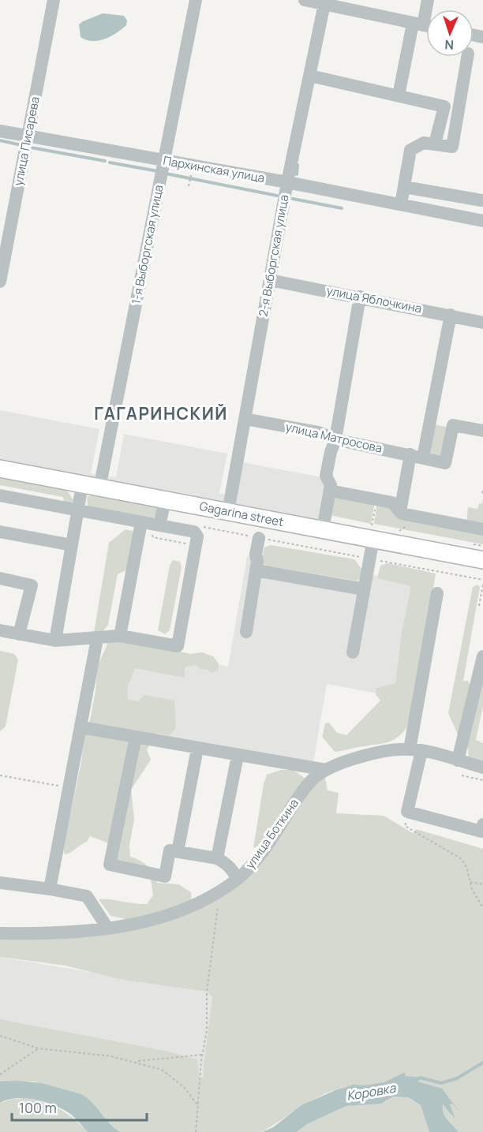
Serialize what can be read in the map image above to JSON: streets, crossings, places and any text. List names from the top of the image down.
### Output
{
  "streets": {
    "main road": ["Gagarina street"],
    "street": [
      "улица Писарева",
      "Пархинская улица",
      "1-я Выборгская улица",
      "2-я Выборгская улица",
      "улица Яблочкина",
      "улица Матросова",
      "улица Боткина"
    ]
  },
  "crossings": [
    ["улица Писарева", "Пархинская улица"],
    ["Пархинская улица", "1-я Выборгская улица"],
    ["Пархинская улица", "2-я Выборгская улица"],
    ["1-я Выборгская улица", "Gagarina street"],
    ["2-я Выборгская улица", "улица Яблочкина"],
    ["2-я Выборгская улица", "улица Матросова"],
    ["2-я Выборгская улица", "Gagarina street"]
  ],
  "districts": ["ГАГАРИНСКИЙ"],
  "water": ["Коровка"],
  "scale_bar": "100 m",
  "north": "bottom"
}
